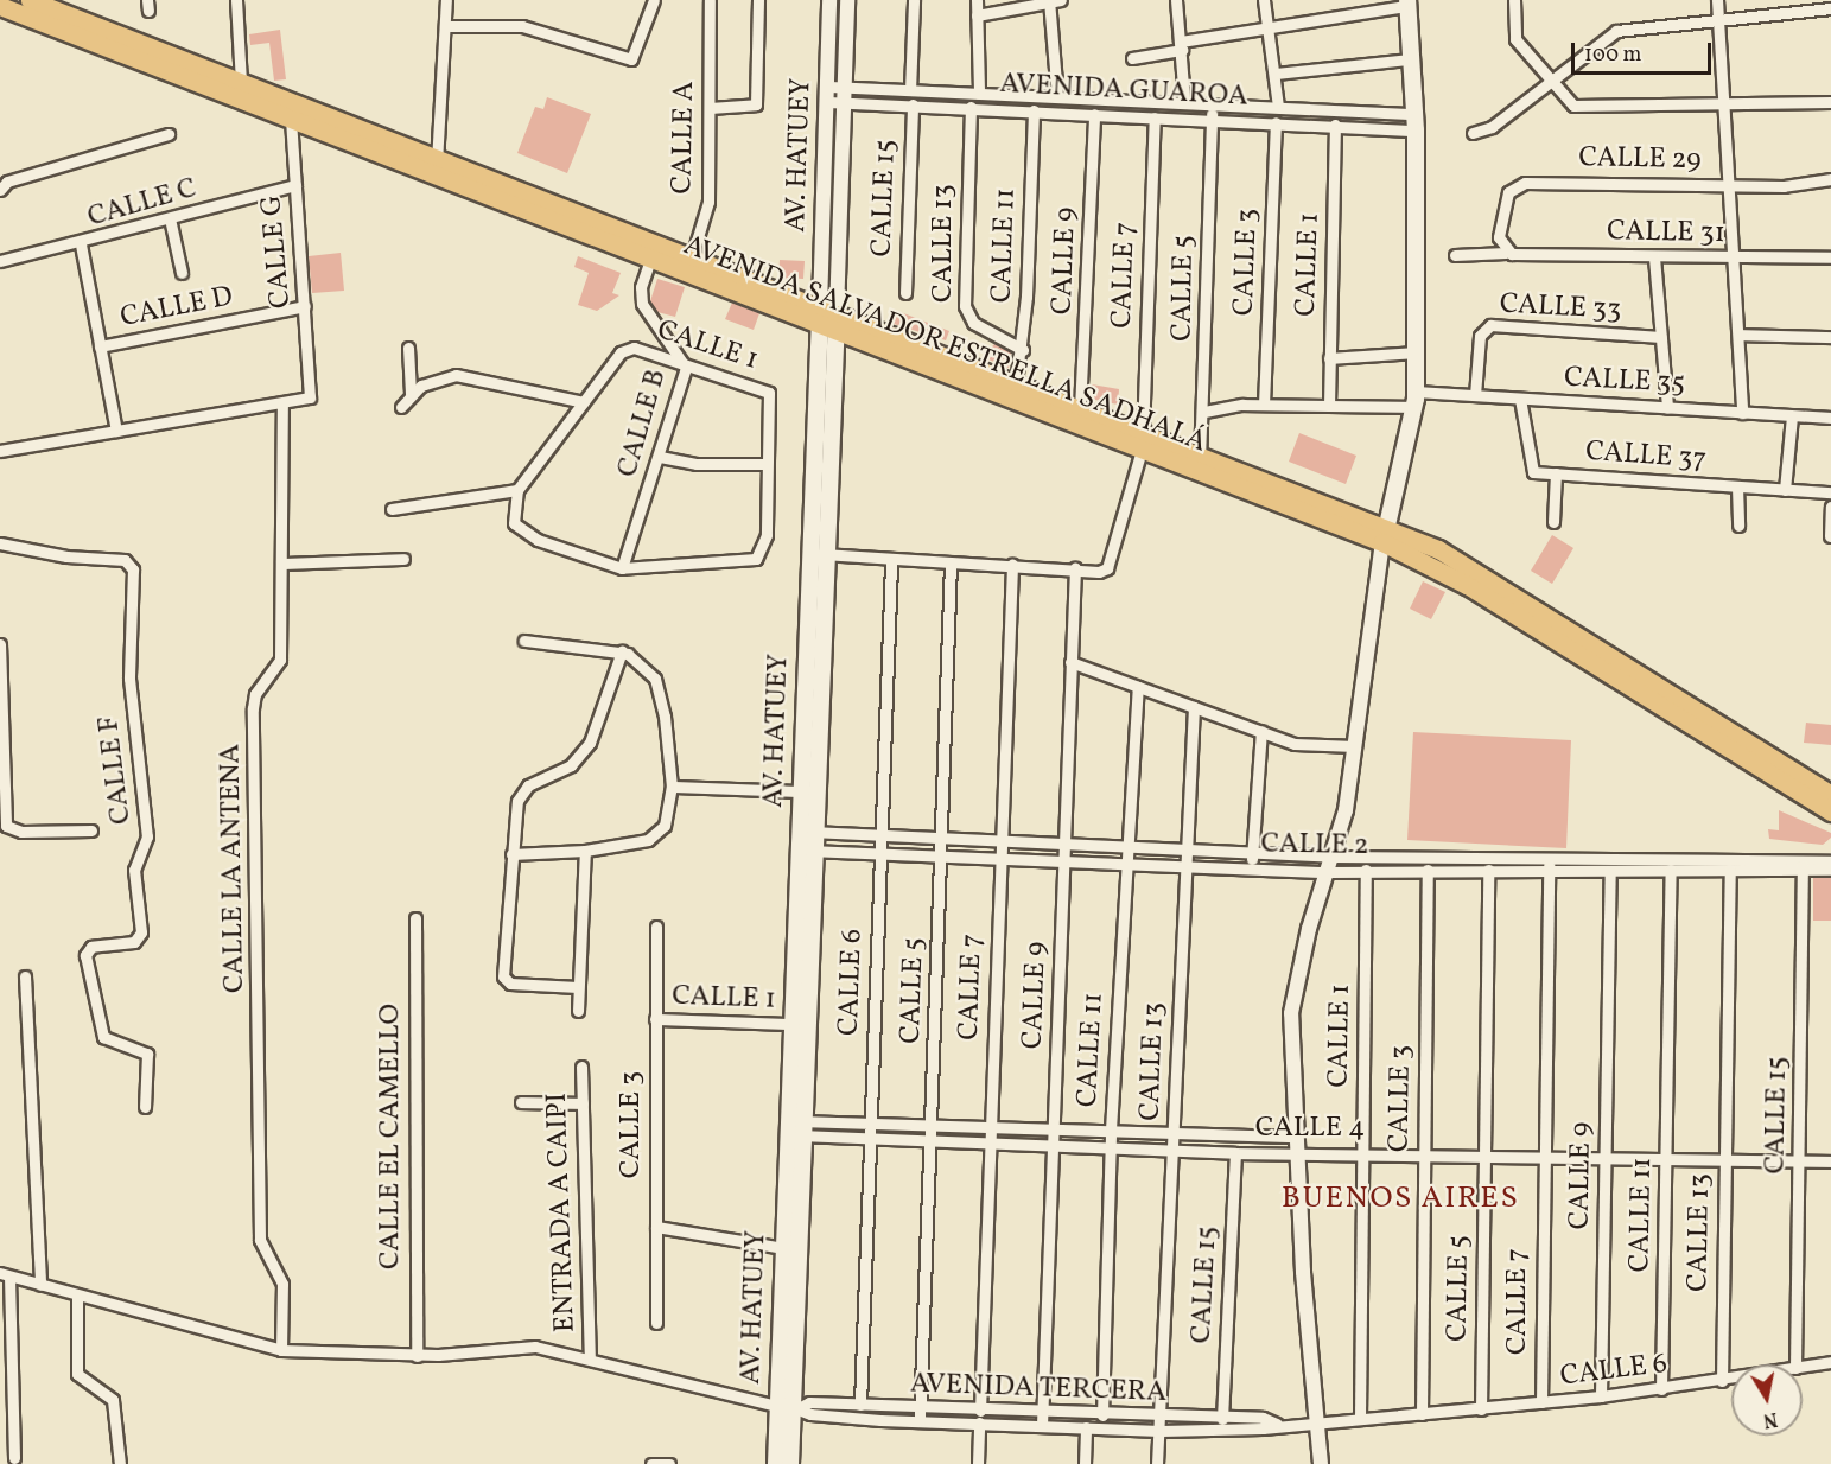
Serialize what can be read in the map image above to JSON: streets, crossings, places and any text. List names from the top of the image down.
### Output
{
  "streets": {
    "highway": ["AVENIDA SALVADOR ESTRELLA SADHALÁ"],
    "main road": ["AV. HATUEY"],
    "street": [
      "AVENIDA GUAROA",
      "CALLE A",
      "CALLE 29",
      "CALLE 15",
      "CALLE C",
      "CALLE 31",
      "CALLE 13",
      "CALLE 11",
      "CALLE G",
      "CALLE 9",
      "CALLE 3",
      "CALLE 1",
      "CALLE 7",
      "CALLE 5",
      "CALLE D",
      "CALLE 33",
      "CALLE 35",
      "CALLE B",
      "CALLE 37",
      "CALLE F",
      "CALLE 2",
      "CALLE LA ANTENA",
      "CALLE 6",
      "CALLE 4",
      "CALLE EL CAMELLO",
      "ENTRADA A CAIPI",
      "AVENIDA TERCERA"
    ]
  },
  "crossings": [
    ["AVENIDA GUAROA", "AV. HATUEY"],
    ["AVENIDA GUAROA", "CALLE 15"],
    ["AVENIDA GUAROA", "CALLE 13"],
    ["AVENIDA GUAROA", "CALLE 11"],
    ["AVENIDA GUAROA", "CALLE 9"],
    ["AVENIDA GUAROA", "CALLE 3"],
    ["AVENIDA GUAROA", "CALLE 1"],
    ["AVENIDA GUAROA", "CALLE 7"],
    ["AVENIDA GUAROA", "CALLE 5"],
    ["CALLE A", "AVENIDA SALVADOR ESTRELLA SADHALÁ"],
    ["AV. HATUEY", "CALLE 1"],
    ["AV. HATUEY", "AVENIDA SALVADOR ESTRELLA SADHALÁ"],
    ["AV. HATUEY", "CALLE 2"],
    ["AV. HATUEY", "CALLE 4"],
    ["AV. HATUEY", "AVENIDA TERCERA"],
    ["CALLE 29", "CALLE 31"],
    ["CALLE 15", "CALLE 2"],
    ["CALLE 15", "CALLE 4"],
    ["CALLE 15", "AVENIDA TERCERA"],
    ["CALLE C", "CALLE G"],
    ["CALLE 13", "CALLE 11"],
    ["CALLE 13", "CALLE 2"],
    ["CALLE 13", "CALLE 6"],
    ["CALLE 13", "CALLE 4"],
    ["CALLE 13", "AVENIDA TERCERA"],
    ["CALLE 11", "AVENIDA SALVADOR ESTRELLA SADHALÁ"],
    ["CALLE 11", "CALLE 2"],
    ["CALLE 11", "CALLE 6"],
    ["CALLE 11", "CALLE 4"],
    ["CALLE 11", "AVENIDA TERCERA"],
    ["CALLE G", "CALLE D"],
    ["CALLE G", "AVENIDA SALVADOR ESTRELLA SADHALÁ"],
    ["CALLE G", "CALLE LA ANTENA"],
    ["CALLE 9", "AVENIDA SALVADOR ESTRELLA SADHALÁ"],
    ["CALLE 9", "CALLE 2"],
    ["CALLE 9", "CALLE 6"],
    ["CALLE 9", "CALLE 4"],
    ["CALLE 9", "AVENIDA TERCERA"],
    ["CALLE 3", "CALLE 1"],
    ["CALLE 3", "CALLE 35"],
    ["CALLE 3", "CALLE 2"],
    ["CALLE 3", "CALLE 6"],
    ["CALLE 3", "CALLE 4"],
    ["CALLE 1", "CALLE 35"],
    ["CALLE 1", "CALLE B"],
    ["CALLE 1", "CALLE 2"],
    ["CALLE 1", "CALLE 6"],
    ["CALLE 1", "CALLE 4"],
    ["CALLE 7", "AVENIDA SALVADOR ESTRELLA SADHALÁ"],
    ["CALLE 7", "CALLE 2"],
    ["CALLE 7", "CALLE 6"],
    ["CALLE 7", "CALLE 4"],
    ["CALLE 7", "AVENIDA TERCERA"],
    ["CALLE 5", "AVENIDA SALVADOR ESTRELLA SADHALÁ"],
    ["CALLE 5", "CALLE 35"],
    ["CALLE 5", "CALLE 2"],
    ["CALLE 5", "CALLE 6"],
    ["CALLE 5", "CALLE 4"],
    ["CALLE 5", "AVENIDA TERCERA"],
    ["CALLE 33", "CALLE 35"],
    ["AVENIDA SALVADOR ESTRELLA SADHALÁ", "CALLE B"],
    ["CALLE 35", "CALLE 37"],
    ["CALLE 2", "CALLE 6"],
    ["CALLE 6", "CALLE 4"],
    ["CALLE 6", "AVENIDA TERCERA"]
  ],
  "districts": ["BUENOS AIRES"],
  "scale_bar": "100 m",
  "north": "bottom"
}
